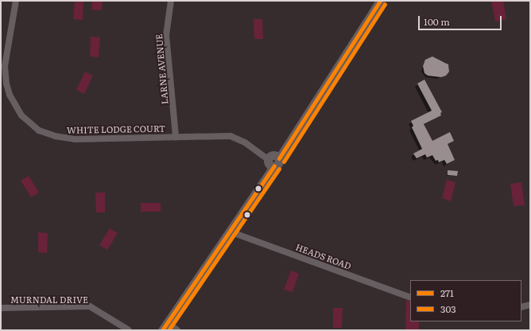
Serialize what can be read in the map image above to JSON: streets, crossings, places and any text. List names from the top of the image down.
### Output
{
  "streets": {
    "street": [
      "LARNE AVENUE",
      "WHITE LODGE COURT",
      "HEADS ROAD",
      "MURNDAL DRIVE"
    ]
  },
  "crossings": [
    ["LARNE AVENUE", "WHITE LODGE COURT"]
  ],
  "lines": ["transit line 271", "transit line 303"],
  "legend": ["271", "303"],
  "scale_bar": "100 m"
}
